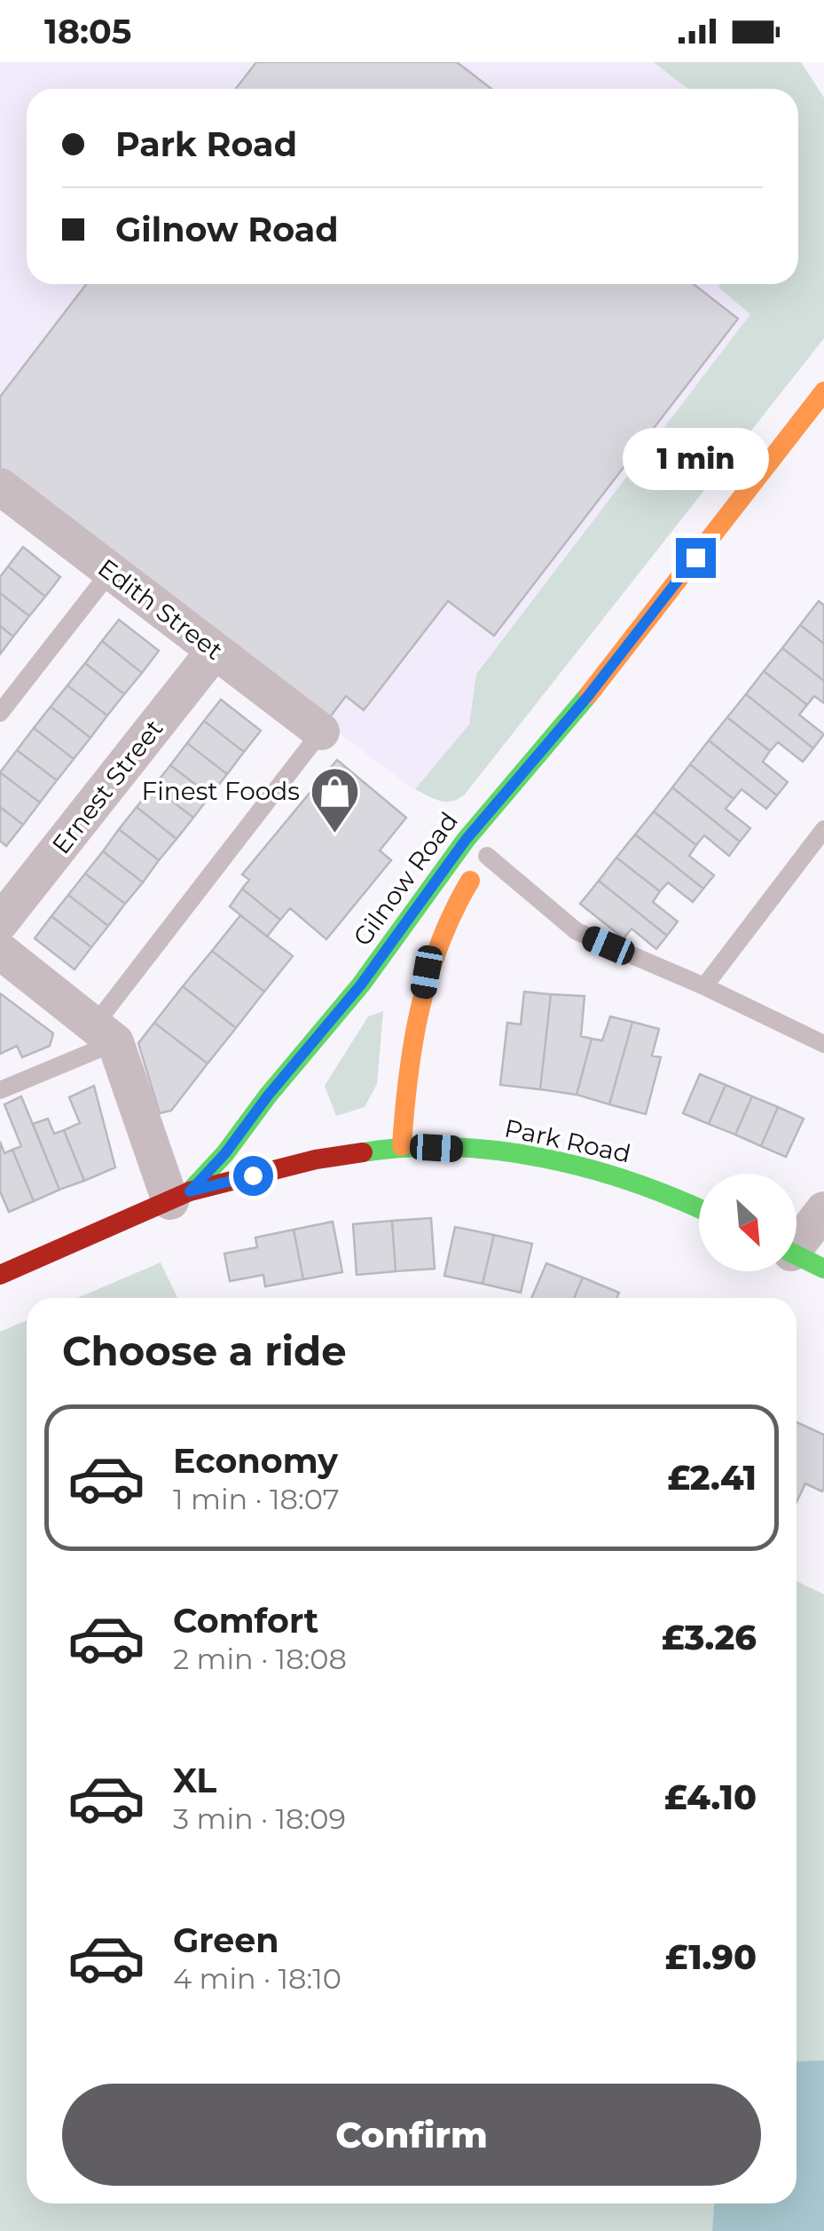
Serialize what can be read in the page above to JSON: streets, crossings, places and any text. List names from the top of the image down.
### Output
{
  "streets": {
    "main road": ["Gilnow Road", "Park Road"],
    "street": ["Edith Street", "Ernest Street"]
  },
  "crossings": [
    ["Edith Street", "Ernest Street"],
    ["Gilnow Road", "Park Road"]
  ],
  "places": {
    "shop": ["Finest Foods"]
  },
  "north": "bottom right",
  "page": {
    "status": "18:05",
    "banner": ["Park Road", "Gilnow Road"],
    "bubble": "1 min",
    "heading": "Choose a ride",
    "list": [
      {
        "name": "Economy",
        "note": "1 min · 18:07",
        "value": "£2.41"
      },
      {
        "name": "Comfort",
        "note": "2 min · 18:08",
        "value": "£3.26"
      },
      {
        "name": "XL",
        "note": "3 min · 18:09",
        "value": "£4.10"
      },
      {
        "name": "Green",
        "note": "4 min · 18:10",
        "value": "£1.90"
      }
    ],
    "buttons": "Confirm"
  }
}
